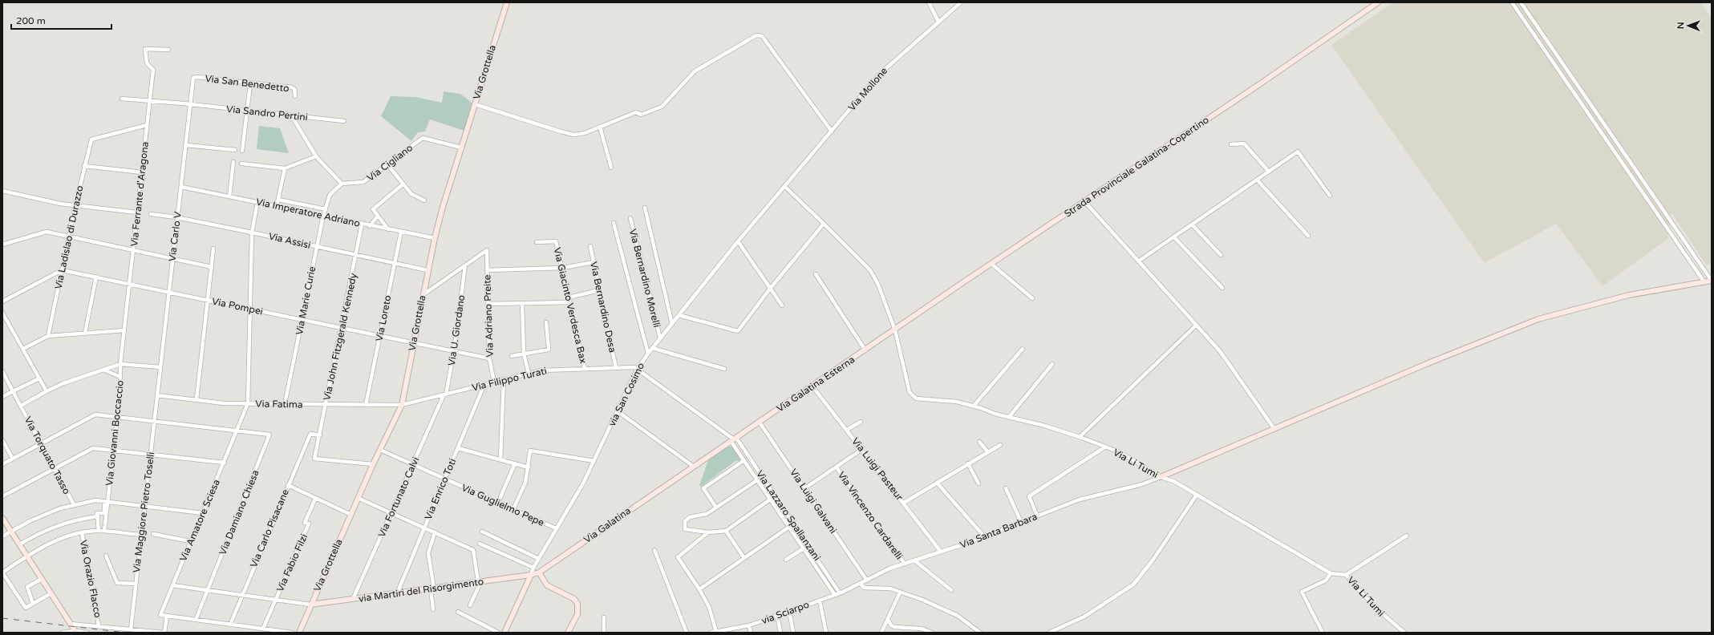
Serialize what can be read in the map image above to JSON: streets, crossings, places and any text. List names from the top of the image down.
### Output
{
  "streets": {
    "street": [
      "Via Grottella",
      "Via San Benedetto",
      "Via Mollone",
      "Via Sandro Pertini",
      "Via Cigliano",
      "Strada Provinciale Galatina-Copertino",
      "Via Ferrante d'Aragona",
      "Via Imperatore Adriano",
      "Via Carlo V",
      "Via Ladislao di Durazzo",
      "Via Assisi",
      "Via Bernardino Morelli",
      "Via Marie Curie",
      "Via Giacinto Verdesca Bax",
      "Via Pompei",
      "Via Bernardino Desa",
      "Via Adriano Preite",
      "Via Loreto",
      "Via U. Giordano",
      "Via John Fitzgerald Kennedy",
      "Via Filippo Turati",
      "Via Galatina Esterna",
      "via San Cosimo",
      "Via Fatima",
      "Via Giovanni Boccaccio",
      "Via Torquato Tasso",
      "Via Li Tumi",
      "Via Luigi Pasteur",
      "Via Enrico Toti",
      "Via Fortunato Calvi",
      "Via Luigi Galvani",
      "Via Guglielmo Pepe",
      "Via Maggiore Pietro Toselli",
      "Via Damiano Chiesa",
      "Via Lazzaro Spallanzani",
      "Via Vincenzo Cardarelli",
      "Via Amatore Sciesa",
      "Via Galatina",
      "Via Carlo Pisacane",
      "Via Santa Barbara",
      "Via Fabio Filzi",
      "Via Orazio Flacco",
      "via Martiri del Risorgimento",
      "via Sciarpo"
    ]
  },
  "crossings": [
    ["Via Grottella", "Via Cigliano"],
    ["Via Grottella", "Via Imperatore Adriano"],
    ["Via Grottella", "Via Assisi"],
    ["Via Grottella", "Via Pompei"],
    ["Via Grottella", "Via John Fitzgerald Kennedy"],
    ["Via Grottella", "Via Filippo Turati"],
    ["Via Grottella", "Via Fatima"],
    ["Via Grottella", "Via Guglielmo Pepe"],
    ["Via Grottella", "via Martiri del Risorgimento"],
    ["Via San Benedetto", "Via Carlo V"],
    ["Via Mollone", "via San Cosimo"],
    ["Via Mollone", "Via Li Tumi"],
    ["Via Sandro Pertini", "Via Ferrante d'Aragona"],
    ["Via Sandro Pertini", "Via Carlo V"],
    ["Via Cigliano", "Via Marie Curie"],
    ["Strada Provinciale Galatina-Copertino", "Via Galatina Esterna"],
    ["Strada Provinciale Galatina-Copertino", "Via Li Tumi"],
    ["Via Ferrante d'Aragona", "Via Ladislao di Durazzo"],
    ["Via Ferrante d'Aragona", "Via Pompei"],
    ["Via Ferrante d'Aragona", "Via Giovanni Boccaccio"],
    ["Via Imperatore Adriano", "Via Carlo V"],
    ["Via Imperatore Adriano", "Via Marie Curie"],
    ["Via Imperatore Adriano", "Via Loreto"],
    ["Via Imperatore Adriano", "Via John Fitzgerald Kennedy"],
    ["Via Imperatore Adriano", "Via Amatore Sciesa"],
    ["Via Carlo V", "Via Assisi"],
    ["Via Carlo V", "Via Pompei"],
    ["Via Carlo V", "Via Fatima"],
    ["Via Carlo V", "Via Maggiore Pietro Toselli"],
    ["Via Ladislao di Durazzo", "Via Pompei"],
    ["Via Assisi", "Via Marie Curie"],
    ["Via Assisi", "Via Loreto"],
    ["Via Assisi", "Via John Fitzgerald Kennedy"],
    ["Via Assisi", "Via Amatore Sciesa"],
    ["Via Bernardino Morelli", "via San Cosimo"],
    ["Via Marie Curie", "Via Pompei"],
    ["Via Marie Curie", "Via Fatima"],
    ["Via Giacinto Verdesca Bax", "Via Filippo Turati"],
    ["Via Pompei", "Via Adriano Preite"],
    ["Via Pompei", "Via Loreto"],
    ["Via Pompei", "Via U. Giordano"],
    ["Via Pompei", "Via John Fitzgerald Kennedy"],
    ["Via Pompei", "Via Amatore Sciesa"],
    ["Via Bernardino Desa", "Via Filippo Turati"],
    ["Via Adriano Preite", "Via U. Giordano"],
    ["Via Adriano Preite", "Via Filippo Turati"],
    ["Via Loreto", "Via Fatima"],
    ["Via U. Giordano", "Via Filippo Turati"],
    ["Via U. Giordano", "Via Fortunato Calvi"],
    ["Via John Fitzgerald Kennedy", "Via Fatima"],
    ["Via John Fitzgerald Kennedy", "Via Carlo Pisacane"],
    ["Via Filippo Turati", "via San Cosimo"],
    ["Via Filippo Turati", "Via Fatima"],
    ["Via Filippo Turati", "Via Enrico Toti"],
    ["Via Filippo Turati", "Via Fortunato Calvi"],
    ["Via Galatina Esterna", "Via Li Tumi"],
    ["Via Galatina Esterna", "Via Luigi Pasteur"],
    ["Via Galatina Esterna", "Via Luigi Galvani"],
    ["Via Galatina Esterna", "Via Lazzaro Spallanzani"],
    ["Via Galatina Esterna", "Via Galatina"],
    ["via San Cosimo", "Via Li Tumi"],
    ["via San Cosimo", "Via Guglielmo Pepe"],
    ["via San Cosimo", "Via Galatina"],
    ["via San Cosimo", "via Martiri del Risorgimento"],
    ["Via Fatima", "Via Maggiore Pietro Toselli"],
    ["Via Fatima", "Via Amatore Sciesa"],
    ["Via Li Tumi", "Via Santa Barbara"],
    ["Via Luigi Pasteur", "Via Santa Barbara"],
    ["Via Enrico Toti", "Via Guglielmo Pepe"],
    ["Via Enrico Toti", "via Martiri del Risorgimento"],
    ["Via Fortunato Calvi", "Via Guglielmo Pepe"],
    ["Via Fortunato Calvi", "via Martiri del Risorgimento"],
    ["Via Luigi Galvani", "Via Santa Barbara"],
    ["Via Maggiore Pietro Toselli", "Via Amatore Sciesa"],
    ["Via Damiano Chiesa", "Via Amatore Sciesa"],
    ["Via Lazzaro Spallanzani", "Via Galatina"],
    ["Via Lazzaro Spallanzani", "Via Santa Barbara"],
    ["Via Lazzaro Spallanzani", "via Sciarpo"],
    ["Via Vincenzo Cardarelli", "Via Santa Barbara"],
    ["Via Amatore Sciesa", "Via Orazio Flacco"],
    ["Via Galatina", "via Martiri del Risorgimento"],
    ["Via Santa Barbara", "via Sciarpo"]
  ],
  "scale_bar": "200 m",
  "north": "left"
}
